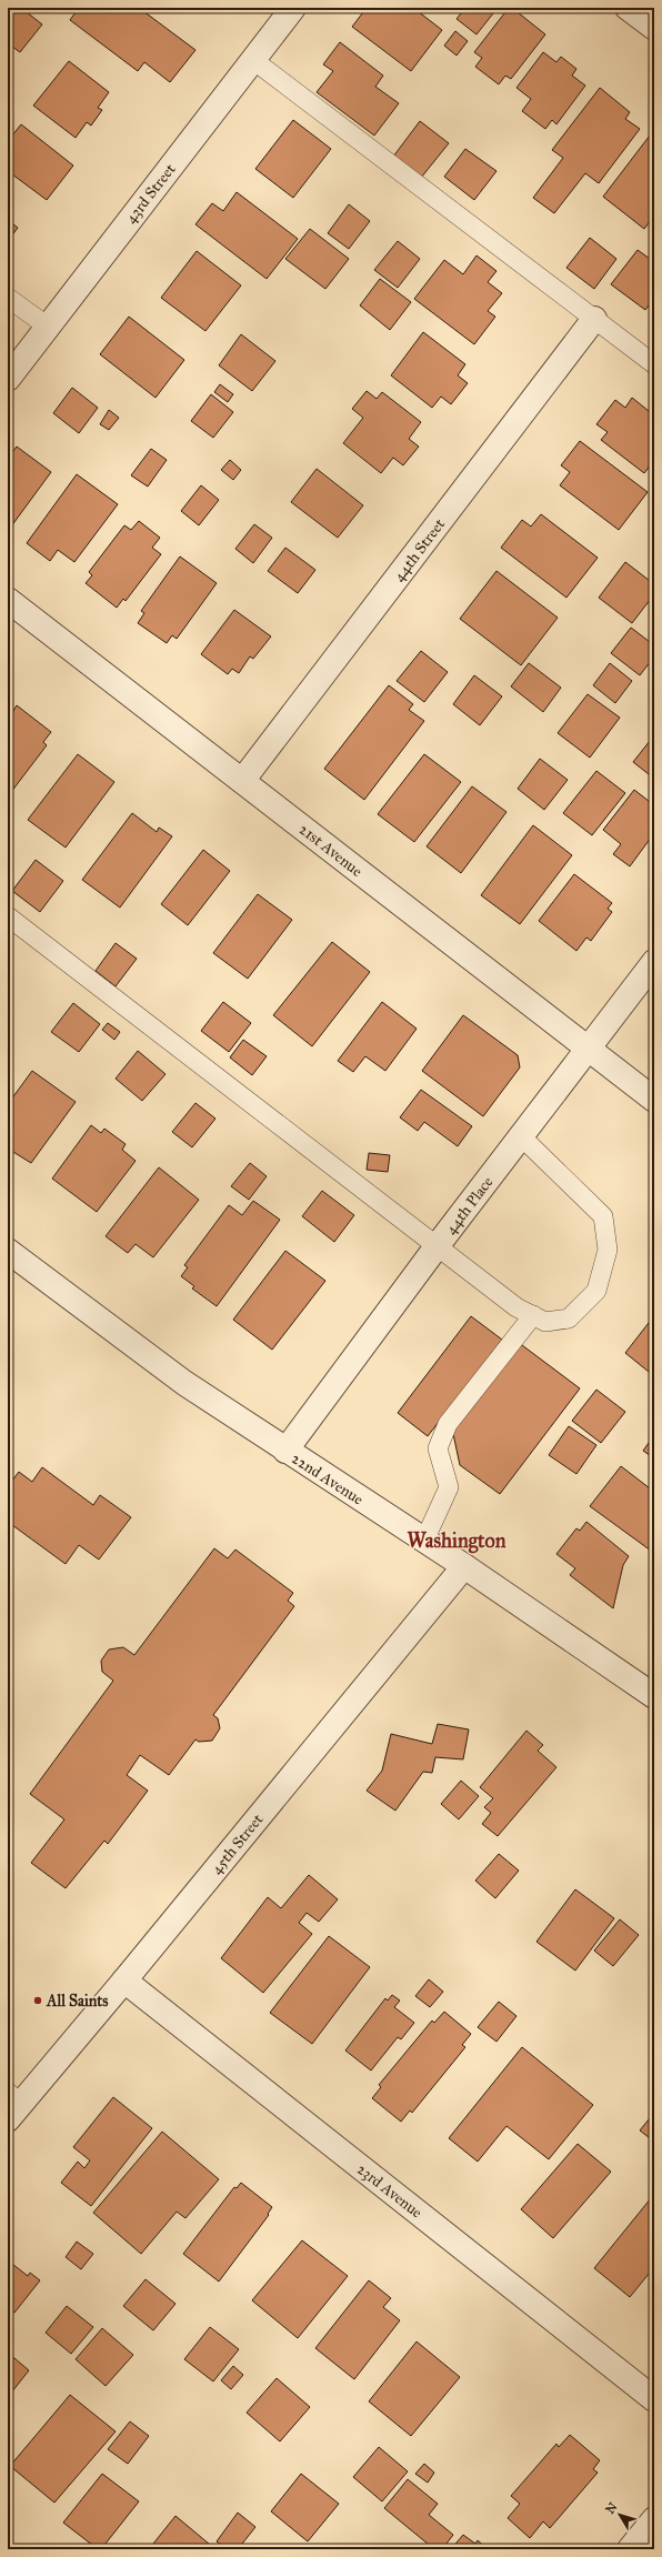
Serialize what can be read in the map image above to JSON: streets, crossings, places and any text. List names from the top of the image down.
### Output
{
  "streets": {
    "street": [
      "43rd Street",
      "44th Street",
      "21st Avenue",
      "44th Place",
      "22nd Avenue",
      "45th Street",
      "23rd Avenue"
    ]
  },
  "crossings": [
    ["44th Street", "21st Avenue"],
    ["21st Avenue", "44th Place"],
    ["44th Place", "22nd Avenue"],
    ["22nd Avenue", "45th Street"],
    ["45th Street", "23rd Avenue"]
  ],
  "districts": ["Washington"],
  "places": ["All Saints"],
  "north": "top left"
}
